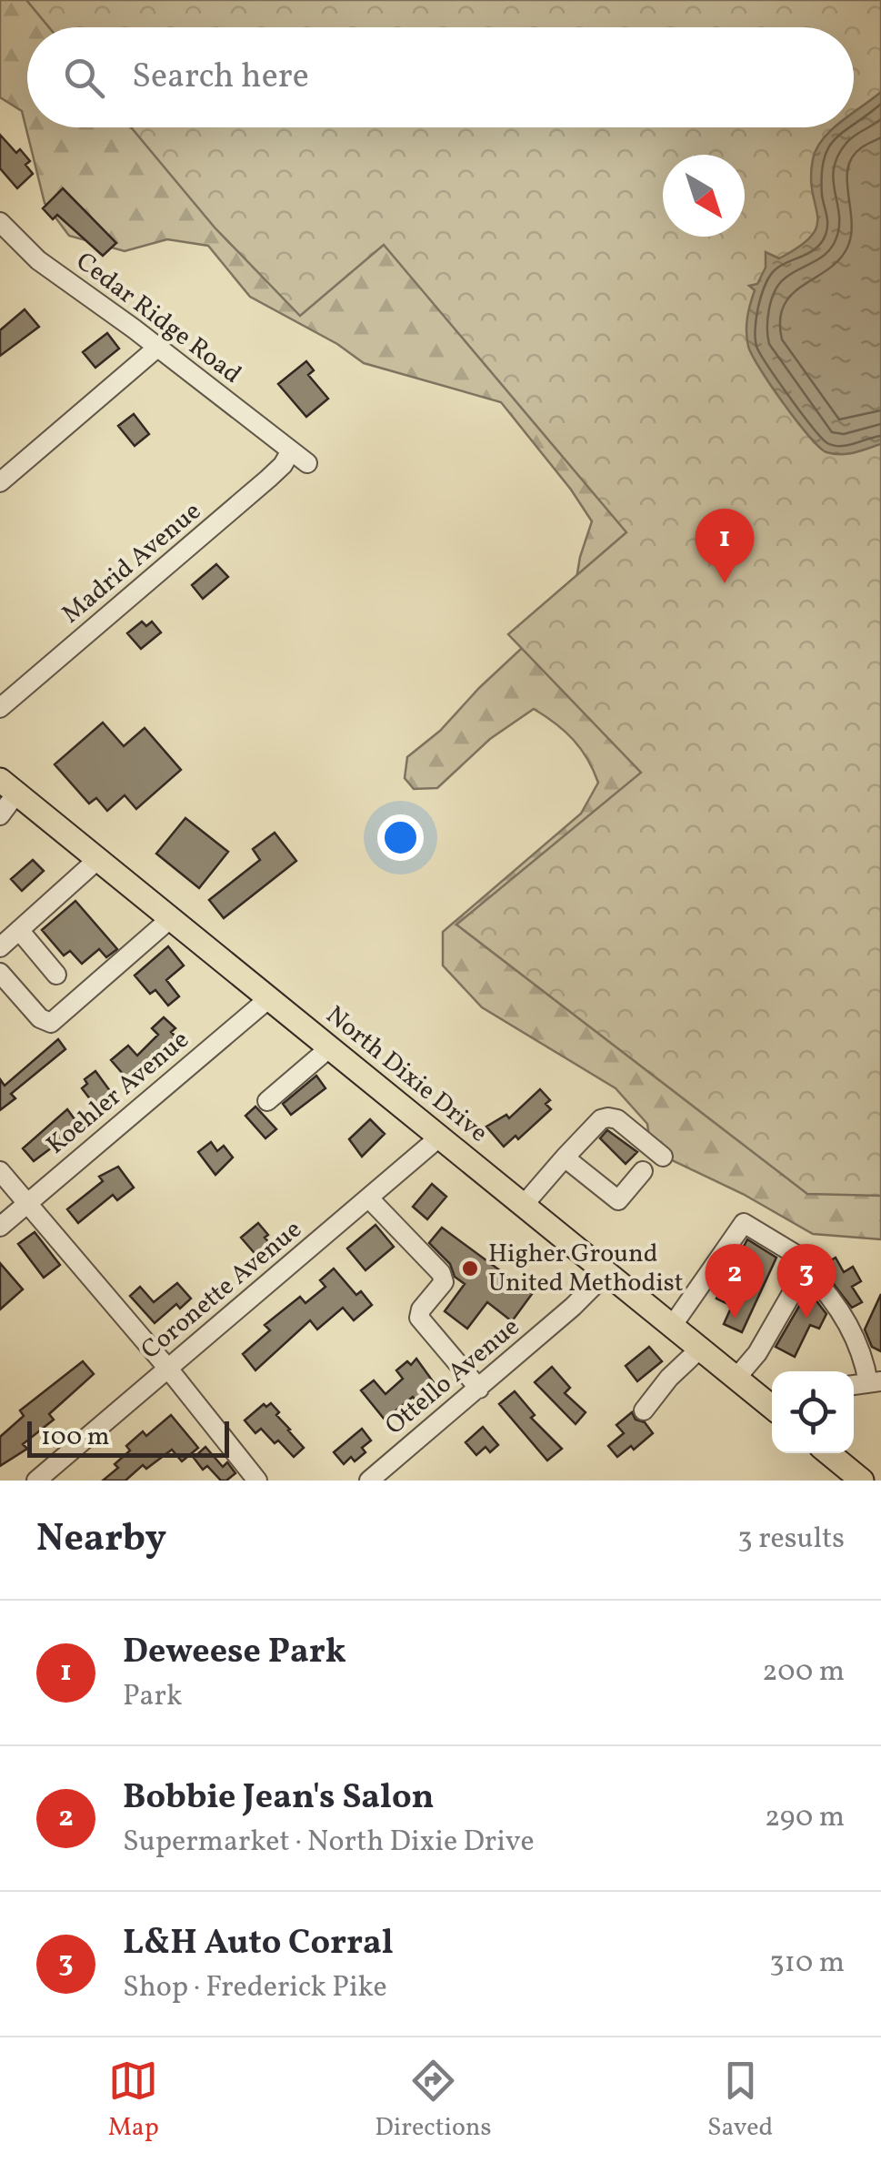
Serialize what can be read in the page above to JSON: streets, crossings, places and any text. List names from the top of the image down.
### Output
{
  "streets": {
    "main road": ["North Dixie Drive"],
    "street": [
      "Cedar Ridge Road",
      "Madrid Avenue",
      "Koehler Avenue",
      "Coronette Avenue",
      "Ottello Avenue"
    ]
  },
  "crossings": [
    ["Cedar Ridge Road", "Madrid Avenue"],
    ["North Dixie Drive", "Koehler Avenue"],
    ["North Dixie Drive", "Coronette Avenue"],
    ["North Dixie Drive", "Ottello Avenue"]
  ],
  "places": ["Higher Ground United Methodist"],
  "scale_bar": "100 m",
  "north": "bottom right",
  "page": {
    "search": "Search here",
    "pins": ["1", "2", "3"],
    "scale": "100 m",
    "heading": ["Nearby", "3 results"],
    "list": [
      {
        "mark": "1",
        "name": "Deweese Park",
        "note": "Park",
        "value": "200 m"
      },
      {
        "mark": "2",
        "name": "Bobbie Jean's Salon",
        "note": "Supermarket · North Dixie Drive",
        "value": "290 m"
      },
      {
        "mark": "3",
        "name": "L&H Auto Corral",
        "note": "Shop · Frederick Pike",
        "value": "310 m"
      }
    ],
    "nav": ["Map", "Directions", "Saved"]
  }
}
